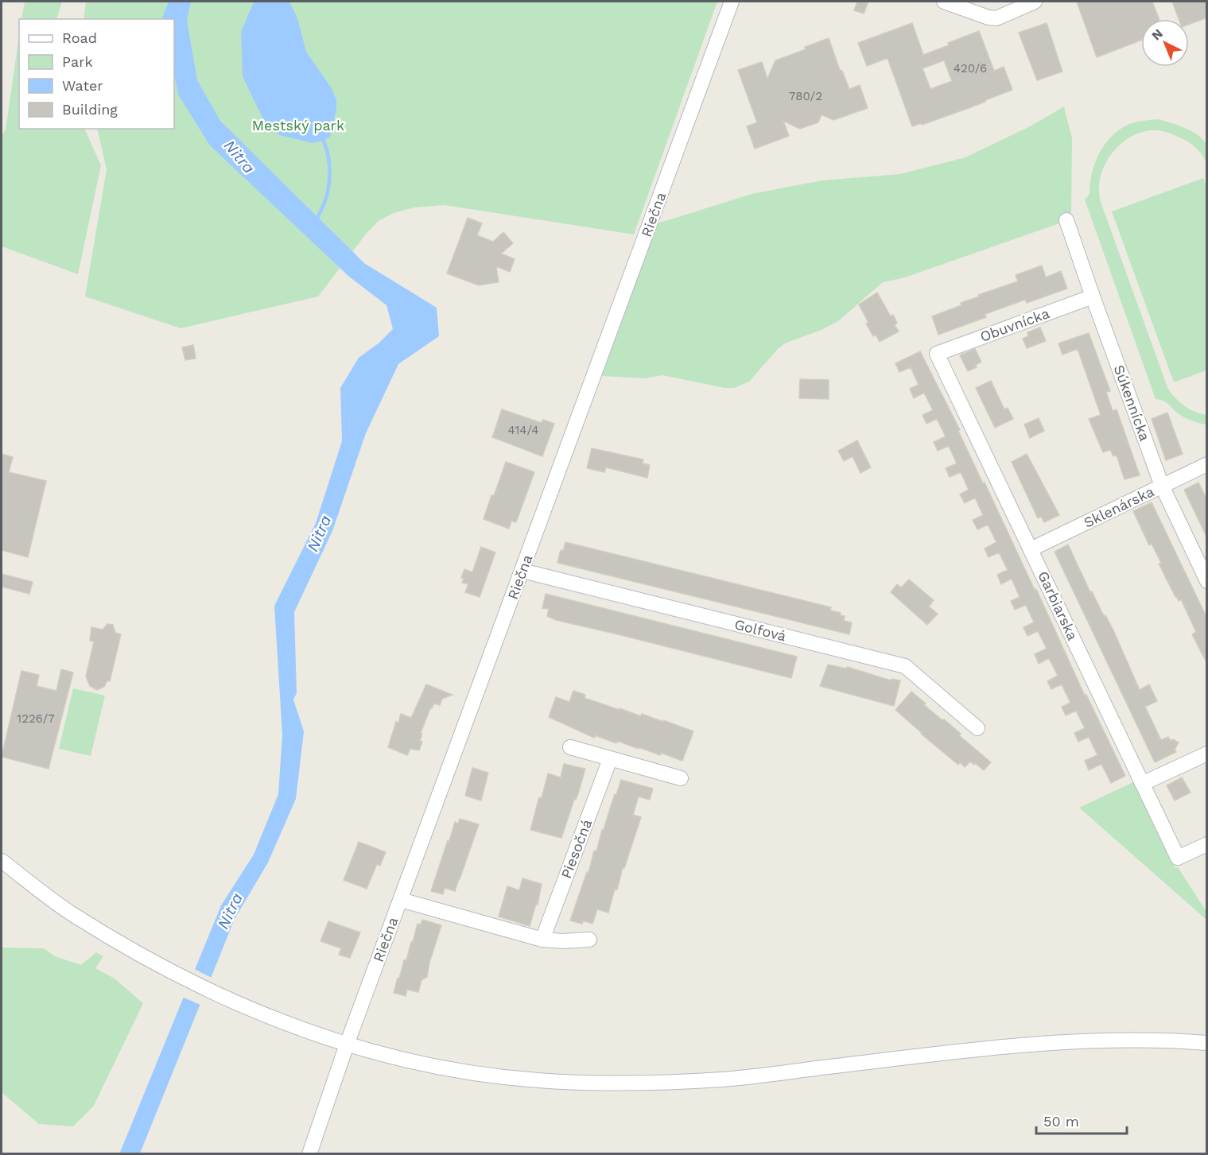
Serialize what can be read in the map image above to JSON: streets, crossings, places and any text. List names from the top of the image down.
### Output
{
  "streets": {
    "street": [
      "Riečna",
      "Obuvnícka",
      "Súkennícka",
      "Sklenárska",
      "Garbiarska",
      "Golfová",
      "Piesočná"
    ]
  },
  "crossings": [
    ["Riečna", "Golfová"],
    ["Obuvnícka", "Súkennícka"],
    ["Obuvnícka", "Garbiarska"],
    ["Súkennícka", "Sklenárska"],
    ["Sklenárska", "Garbiarska"]
  ],
  "water": ["Nitra"],
  "parks": ["Mestský park"],
  "house_numbers": [
    "420/6",
    "780/2",
    "414/4",
    "1226/7"
  ],
  "legend": [
    "Road",
    "Park",
    "Water",
    "Building"
  ],
  "scale_bar": "50 m",
  "north": "top left"
}
